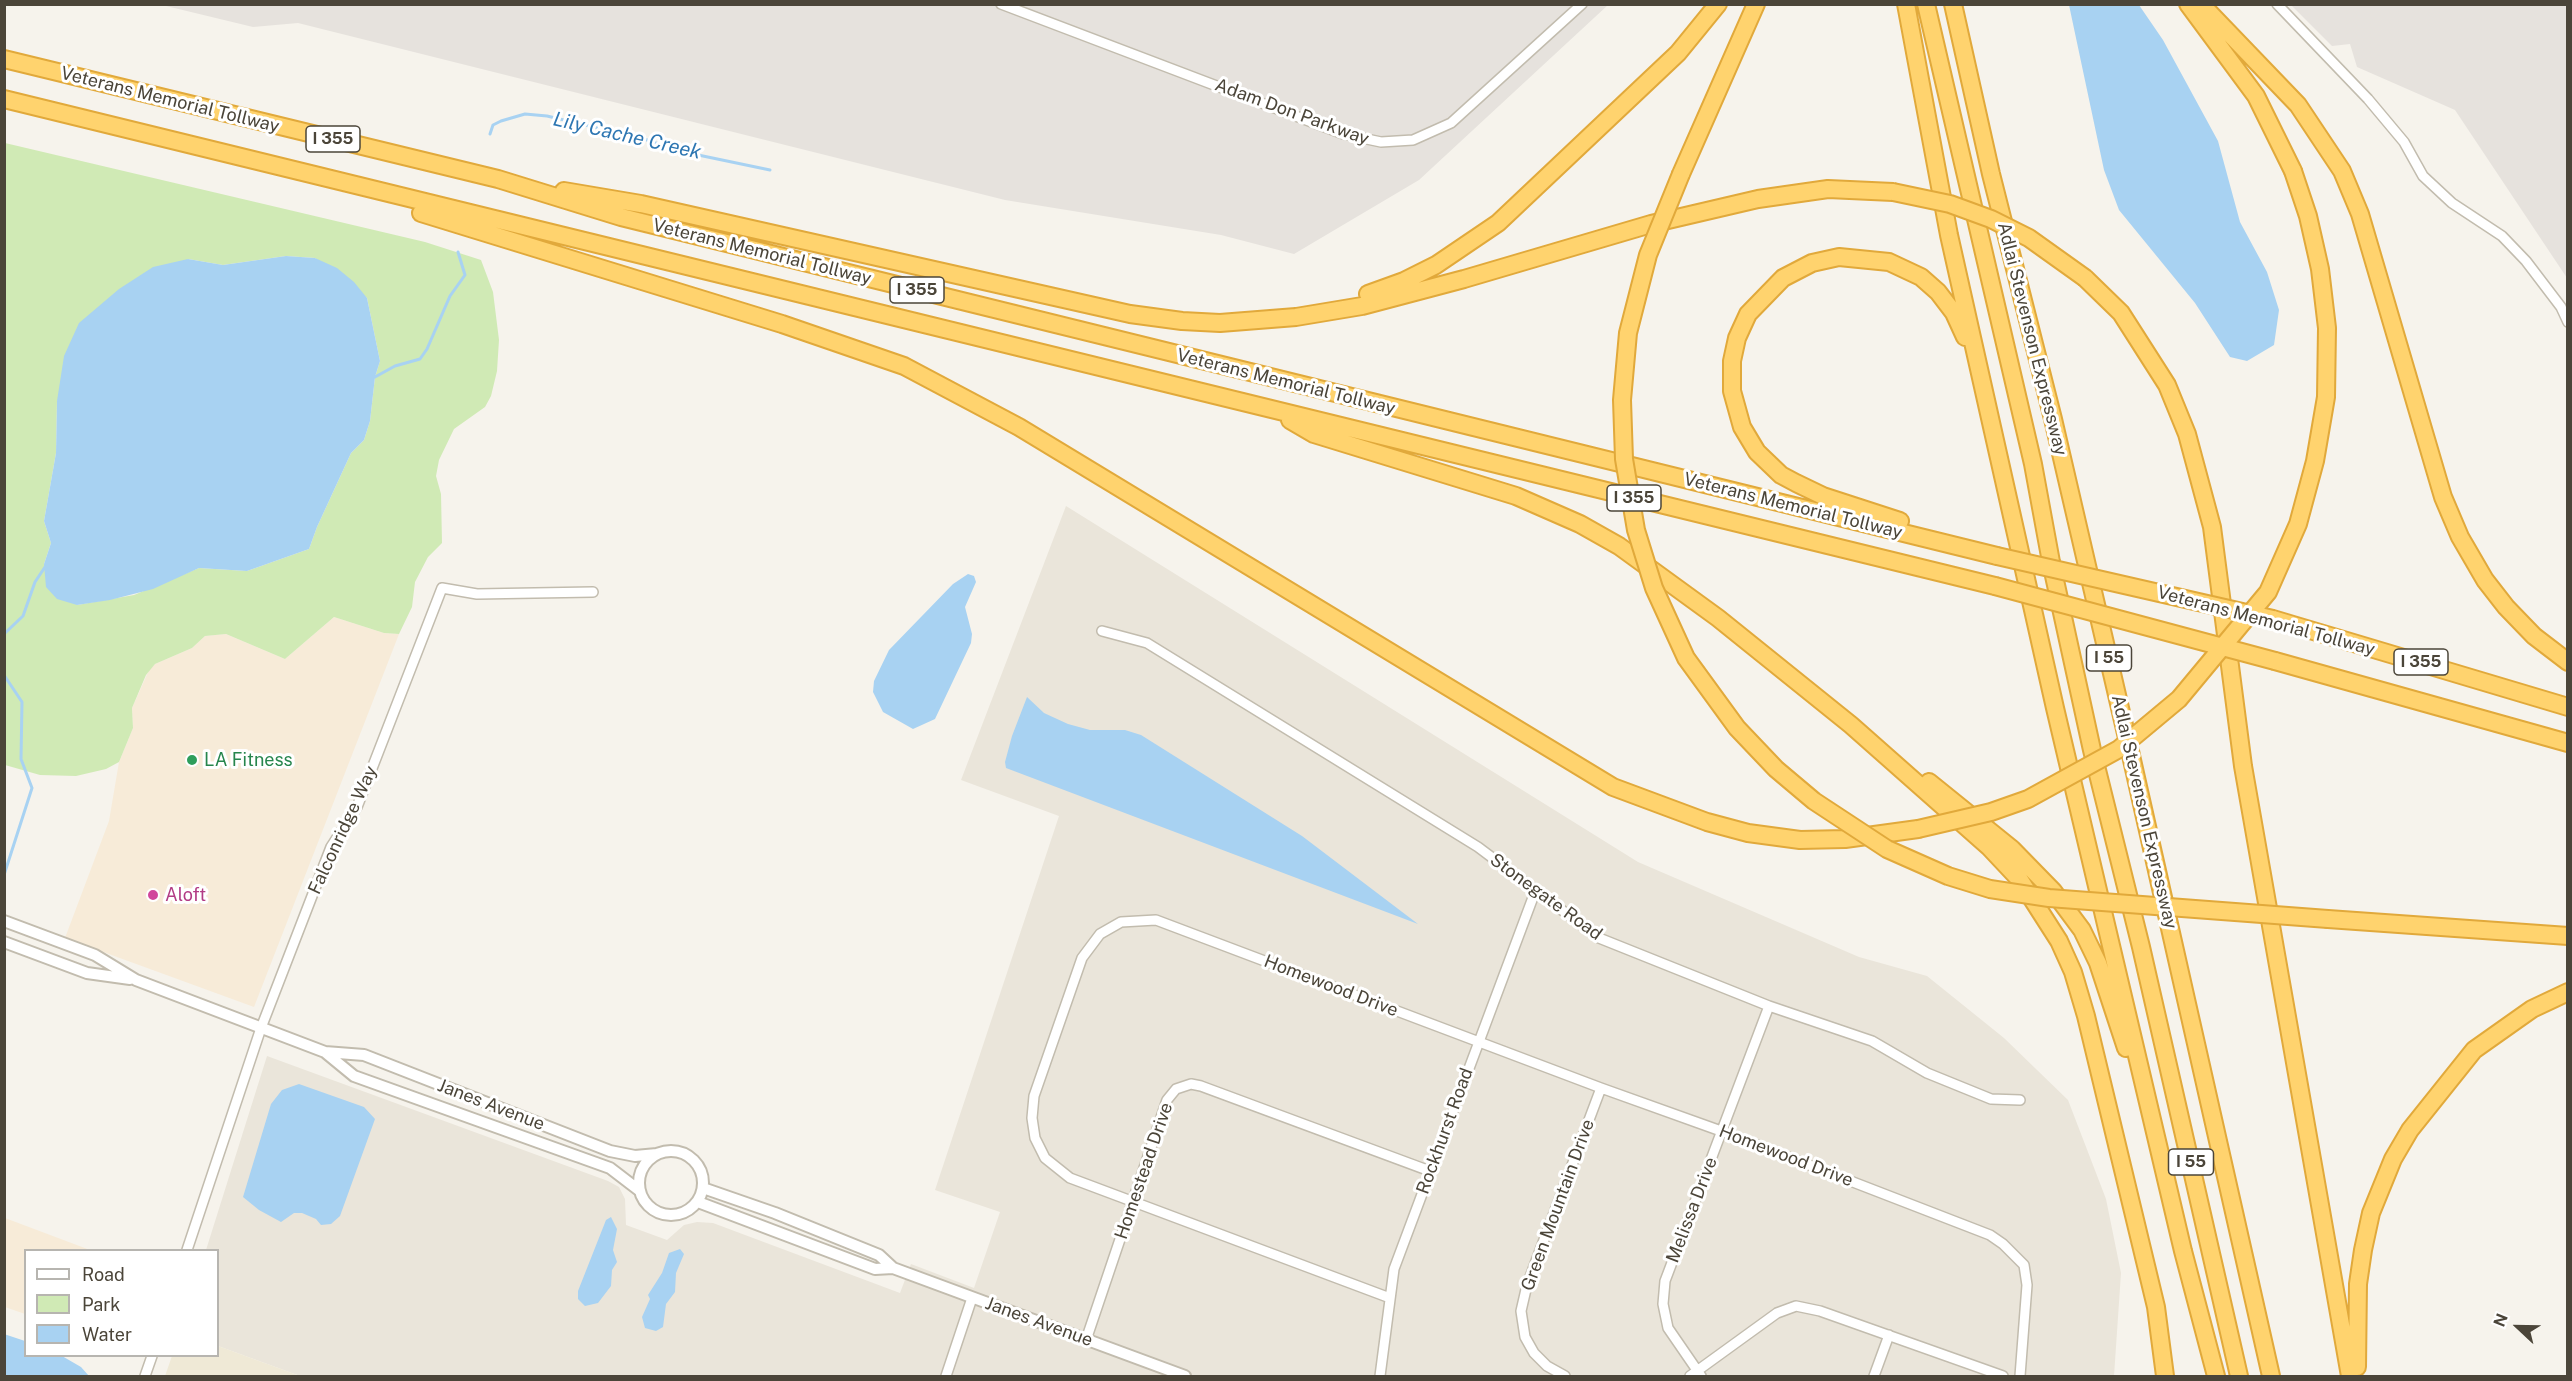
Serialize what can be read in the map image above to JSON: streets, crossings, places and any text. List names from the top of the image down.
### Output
{
  "streets": {
    "highway": [
      "Veterans Memorial Tollway",
      "I 355",
      "Adlai Stevenson Expressway",
      "I 55"
    ],
    "street": [
      "Adam Don Parkway",
      "Falconridge Way",
      "Stonegate Road",
      "Homewood Drive",
      "Janes Avenue",
      "Rockhurst Road",
      "Homestead Drive",
      "Green Mountain Drive",
      "Melissa Drive"
    ]
  },
  "crossings": [
    ["Falconridge Way", "Janes Avenue"],
    ["Stonegate Road", "Rockhurst Road"],
    ["Stonegate Road", "Melissa Drive"],
    ["Homewood Drive", "Rockhurst Road"],
    ["Homewood Drive", "Homestead Drive"],
    ["Homewood Drive", "Green Mountain Drive"],
    ["Homewood Drive", "Melissa Drive"],
    ["Janes Avenue", "Homestead Drive"],
    ["Rockhurst Road", "Homestead Drive"]
  ],
  "water": ["Lily Cache Creek"],
  "places": ["LA Fitness", "Aloft"],
  "legend": ["Road", "Park", "Water"],
  "north": "left"
}
